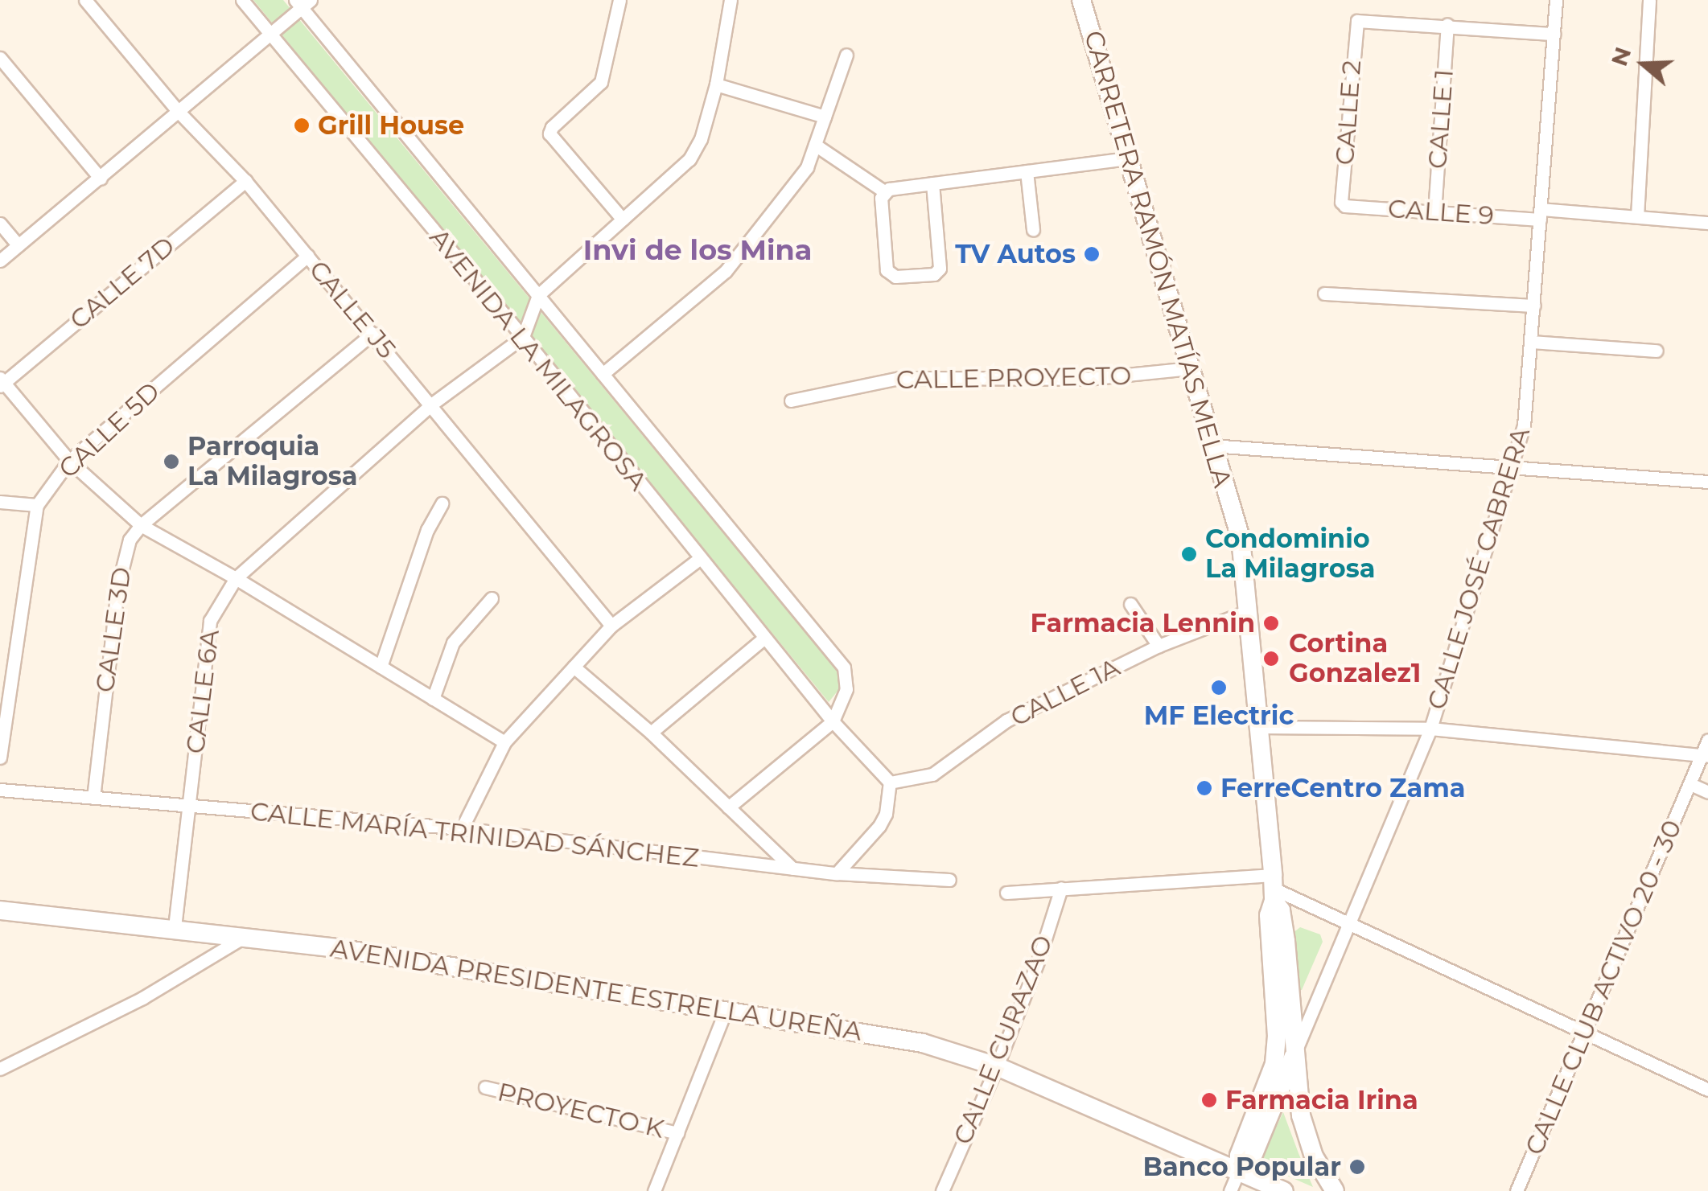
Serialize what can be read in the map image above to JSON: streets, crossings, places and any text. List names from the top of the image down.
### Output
{
  "streets": {
    "main road": ["CARRETERA RAMÓN MATÍAS MELLA", "CALLE JOSÉ CABRERA", "AVENIDA PRESIDENTE ESTRELLA UREÑA"],
    "street": [
      "CALLE 2",
      "CALLE 1",
      "CALLE 9",
      "CALLE 7D",
      "CALLE J5",
      "AVENIDA LA MILAGROSA",
      "CALLE PROYECTO",
      "CALLE 5D",
      "CALLE 3D",
      "CALLE 6A",
      "CALLE 1A",
      "CALLE MARÍA TRINIDAD SÁNCHEZ",
      "CALLE CLUB ACTIVO 20 - 30",
      "CALLE CURAZAO",
      "PROYECTO K"
    ]
  },
  "crossings": [
    ["CALLE 2", "CALLE 1"],
    ["CALLE 2", "CALLE 9"],
    ["CALLE 1", "CALLE 9"],
    ["CALLE 9", "CALLE JOSÉ CABRERA"],
    ["CARRETERA RAMÓN MATÍAS MELLA", "CALLE PROYECTO"],
    ["CARRETERA RAMÓN MATÍAS MELLA", "CALLE JOSÉ CABRERA"],
    ["CARRETERA RAMÓN MATÍAS MELLA", "CALLE 1A"],
    ["CARRETERA RAMÓN MATÍAS MELLA", "AVENIDA PRESIDENTE ESTRELLA UREÑA"],
    ["CALLE 7D", "CALLE J5"],
    ["CALLE J5", "CALLE 5D"],
    ["CALLE J5", "CALLE 3D"],
    ["CALLE J5", "CALLE 6A"],
    ["AVENIDA LA MILAGROSA", "CALLE 6A"],
    ["AVENIDA LA MILAGROSA", "CALLE 1A"],
    ["CALLE JOSÉ CABRERA", "AVENIDA PRESIDENTE ESTRELLA UREÑA"],
    ["CALLE 3D", "CALLE MARÍA TRINIDAD SÁNCHEZ"],
    ["CALLE 6A", "CALLE MARÍA TRINIDAD SÁNCHEZ"],
    ["CALLE 6A", "AVENIDA PRESIDENTE ESTRELLA UREÑA"],
    ["AVENIDA PRESIDENTE ESTRELLA UREÑA", "CALLE CURAZAO"]
  ],
  "districts": ["Invi de los Mina"],
  "places": [
    "Grill House",
    "TV Autos",
    "Parroquia La Milagrosa",
    "Condominio La Milagrosa",
    "Farmacia Lennin",
    "Cortina Gonzalez1",
    "MF Electric",
    "FerreCentro Zama",
    "Farmacia Irina",
    "Banco Popular"
  ],
  "north": "left"
}
